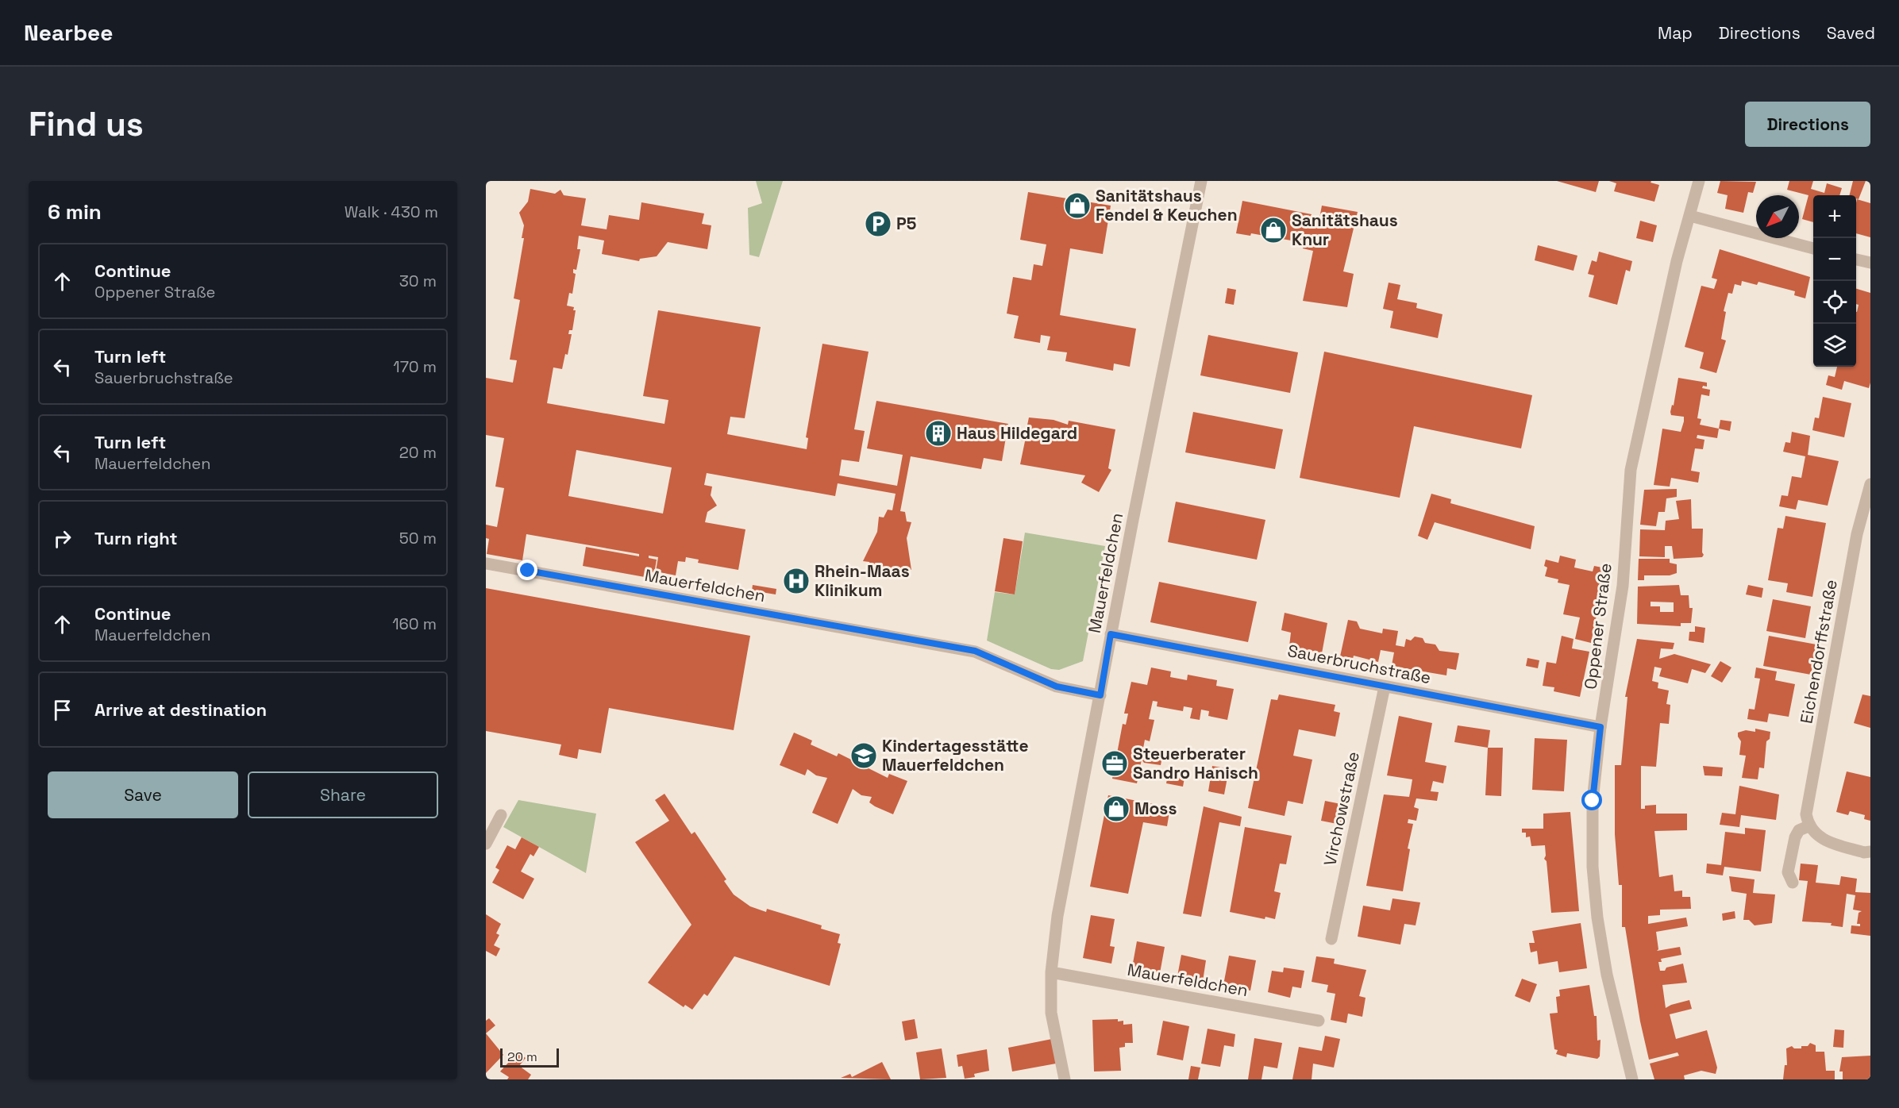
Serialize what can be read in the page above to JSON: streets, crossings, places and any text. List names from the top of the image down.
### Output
{
  "streets": {
    "street": [
      "Mauerfeldchen",
      "Oppener Straße",
      "Eichendorffstraße",
      "Sauerbruchstraße",
      "Virchowstraße"
    ]
  },
  "crossings": [
    ["Mauerfeldchen", "Sauerbruchstraße"],
    ["Oppener Straße", "Sauerbruchstraße"],
    ["Sauerbruchstraße", "Virchowstraße"]
  ],
  "places": {
    "shop": ["Sanitätshaus Fendel & Keuchen", "Sanitätshaus Knur", "Moss"],
    "parking": ["P5"],
    "building": ["Haus Hildegard"],
    "hospital": ["Rhein-Maas Klinikum"],
    "school or university": ["Kindertagesstätte Mauerfeldchen"],
    "office": ["Steuerberater Sandro Hanisch"]
  },
  "scale_bar": "20 m",
  "north": "bottom left",
  "page": {
    "header": "Nearbee",
    "nav": ["Map", "Directions", "Saved"],
    "buttons": [
      "Directions",
      ["Save", "Share"]
    ],
    "title": "Find us",
    "heading": ["6 min", "Walk · 430 m"],
    "map_buttons": ["+", "−"],
    "list": [
      ["Continue", "Oppener Straße", "30 m"],
      ["Turn left", "Sauerbruchstraße", "170 m"],
      ["Turn left", "Mauerfeldchen", "20 m"],
      ["Turn right", "50 m"],
      ["Continue", "Mauerfeldchen", "160 m"],
      "Arrive at destination"
    ],
    "scale": "20 m"
  }
}
